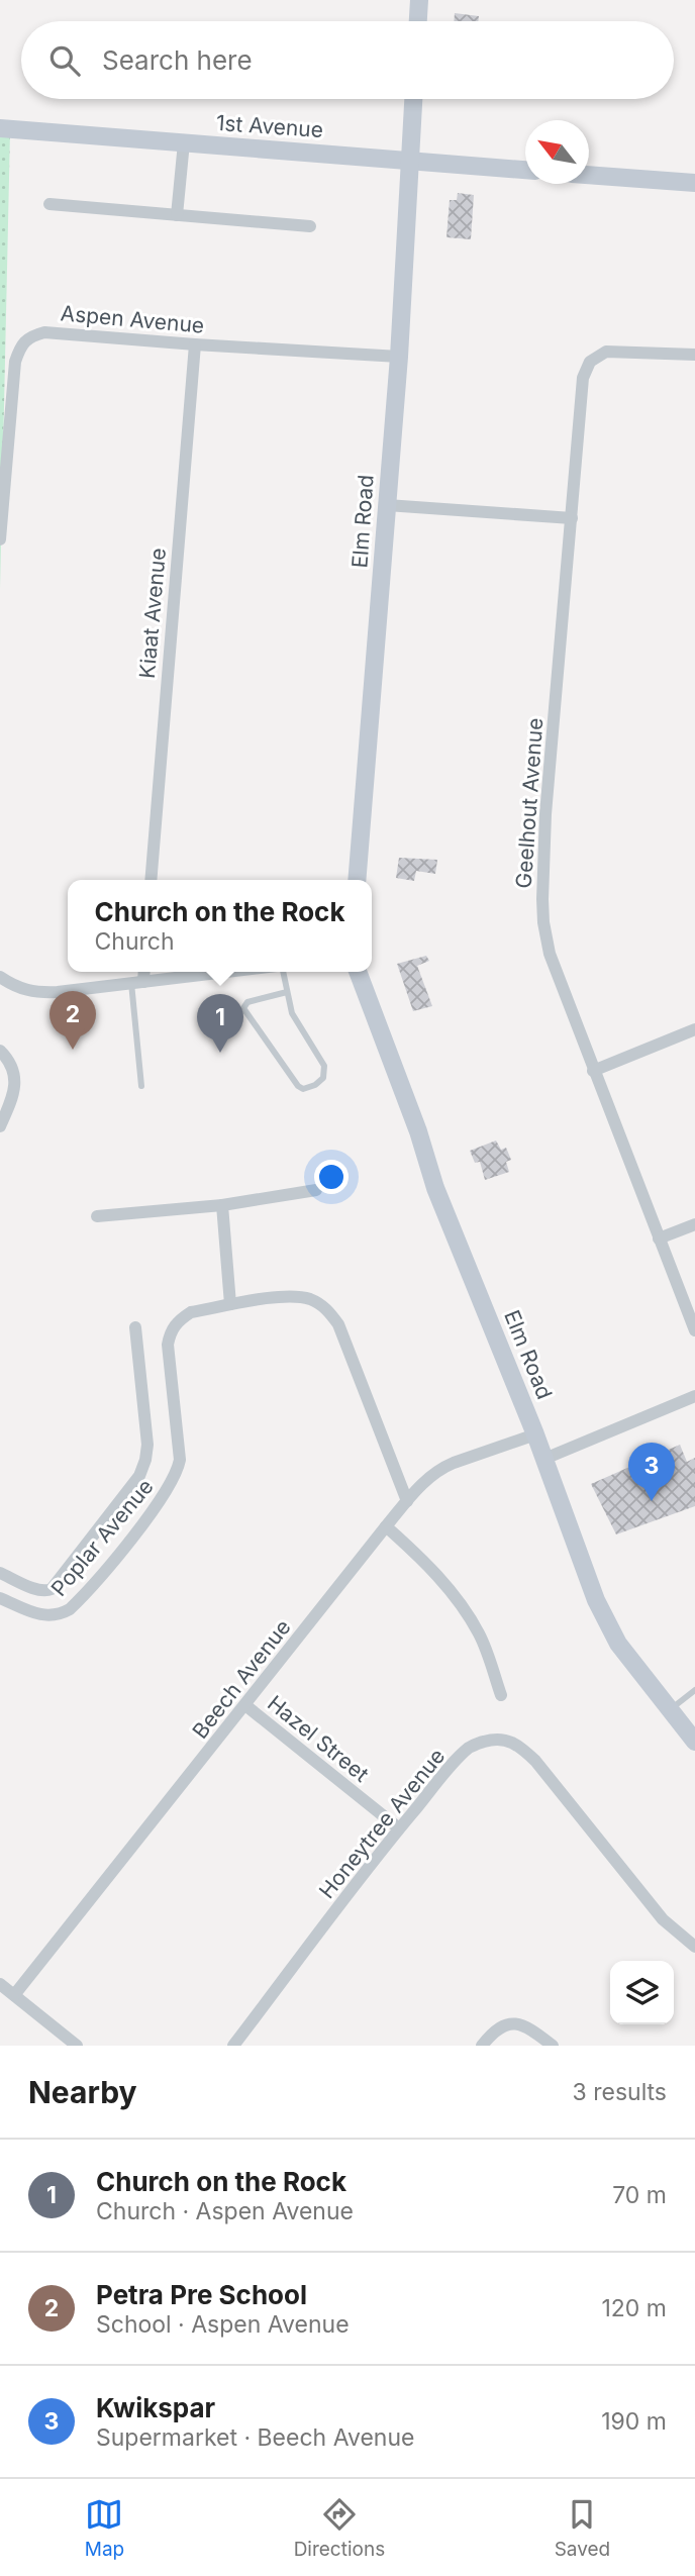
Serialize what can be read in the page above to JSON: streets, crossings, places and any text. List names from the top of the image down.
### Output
{
  "streets": {
    "street": [
      "1st Avenue",
      "Aspen Avenue",
      "Elm Road",
      "Kiaat Avenue",
      "Geelhout Avenue",
      "Poplar Avenue",
      "Beech Avenue",
      "Hazel Street",
      "Honeytree Avenue"
    ]
  },
  "crossings": [
    ["1st Avenue", "Elm Road"],
    ["Aspen Avenue", "Elm Road"],
    ["Aspen Avenue", "Kiaat Avenue"],
    ["Elm Road", "Beech Avenue"],
    ["Poplar Avenue", "Beech Avenue"],
    ["Beech Avenue", "Hazel Street"],
    ["Hazel Street", "Honeytree Avenue"]
  ],
  "north": "top left",
  "page": {
    "search": "Search here",
    "popup": ["Church on the Rock", "Church"],
    "pins": ["2", "1", "3"],
    "heading": ["Nearby", "3 results"],
    "list": [
      {
        "mark": "1",
        "name": "Church on the Rock",
        "note": "Church · Aspen Avenue",
        "value": "70 m"
      },
      {
        "mark": "2",
        "name": "Petra Pre School",
        "note": "School · Aspen Avenue",
        "value": "120 m"
      },
      {
        "mark": "3",
        "name": "Kwikspar",
        "note": "Supermarket · Beech Avenue",
        "value": "190 m"
      }
    ],
    "nav": ["Map", "Directions", "Saved"]
  }
}
